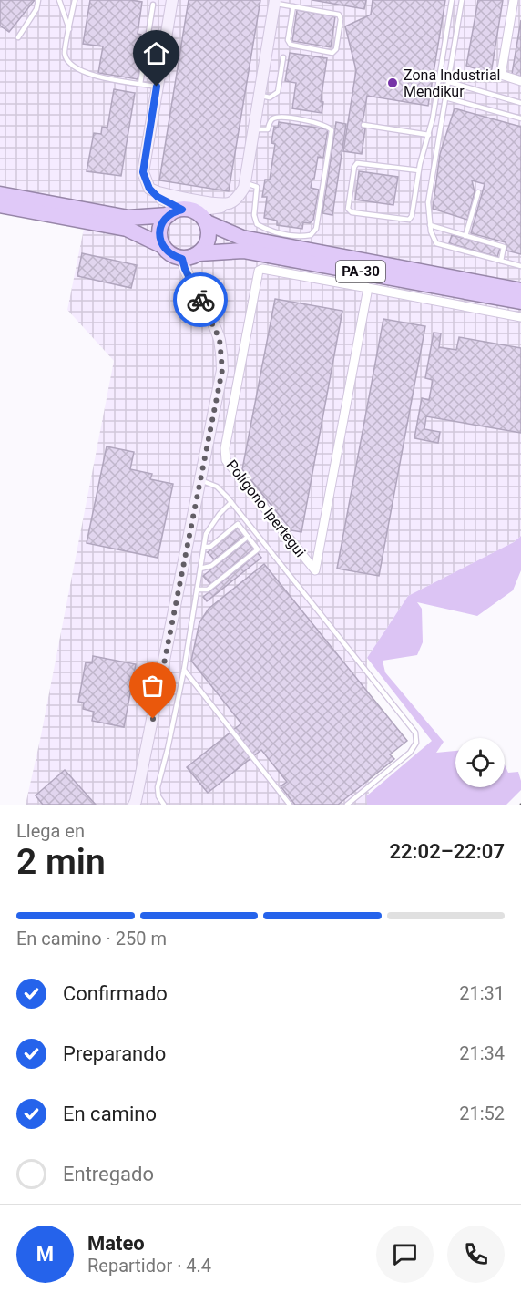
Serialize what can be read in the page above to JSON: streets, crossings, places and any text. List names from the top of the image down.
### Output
{
  "streets": {
    "highway": ["PA-30"],
    "street": ["Polígono Ipertegui"]
  },
  "places": ["Zona Industrial Mendikur"],
  "page": {
    "heading": ["2 min", "Llega en", "22:02–22:07"],
    "panel": ["Mateo", "Repartidor · 4.4"],
    "bar": "En camino · 250 m",
    "list": [
      ["Confirmado", "21:31"],
      ["Preparando", "21:34"],
      ["En camino", "21:52"],
      "Entregado"
    ],
    "round": "M"
  }
}
